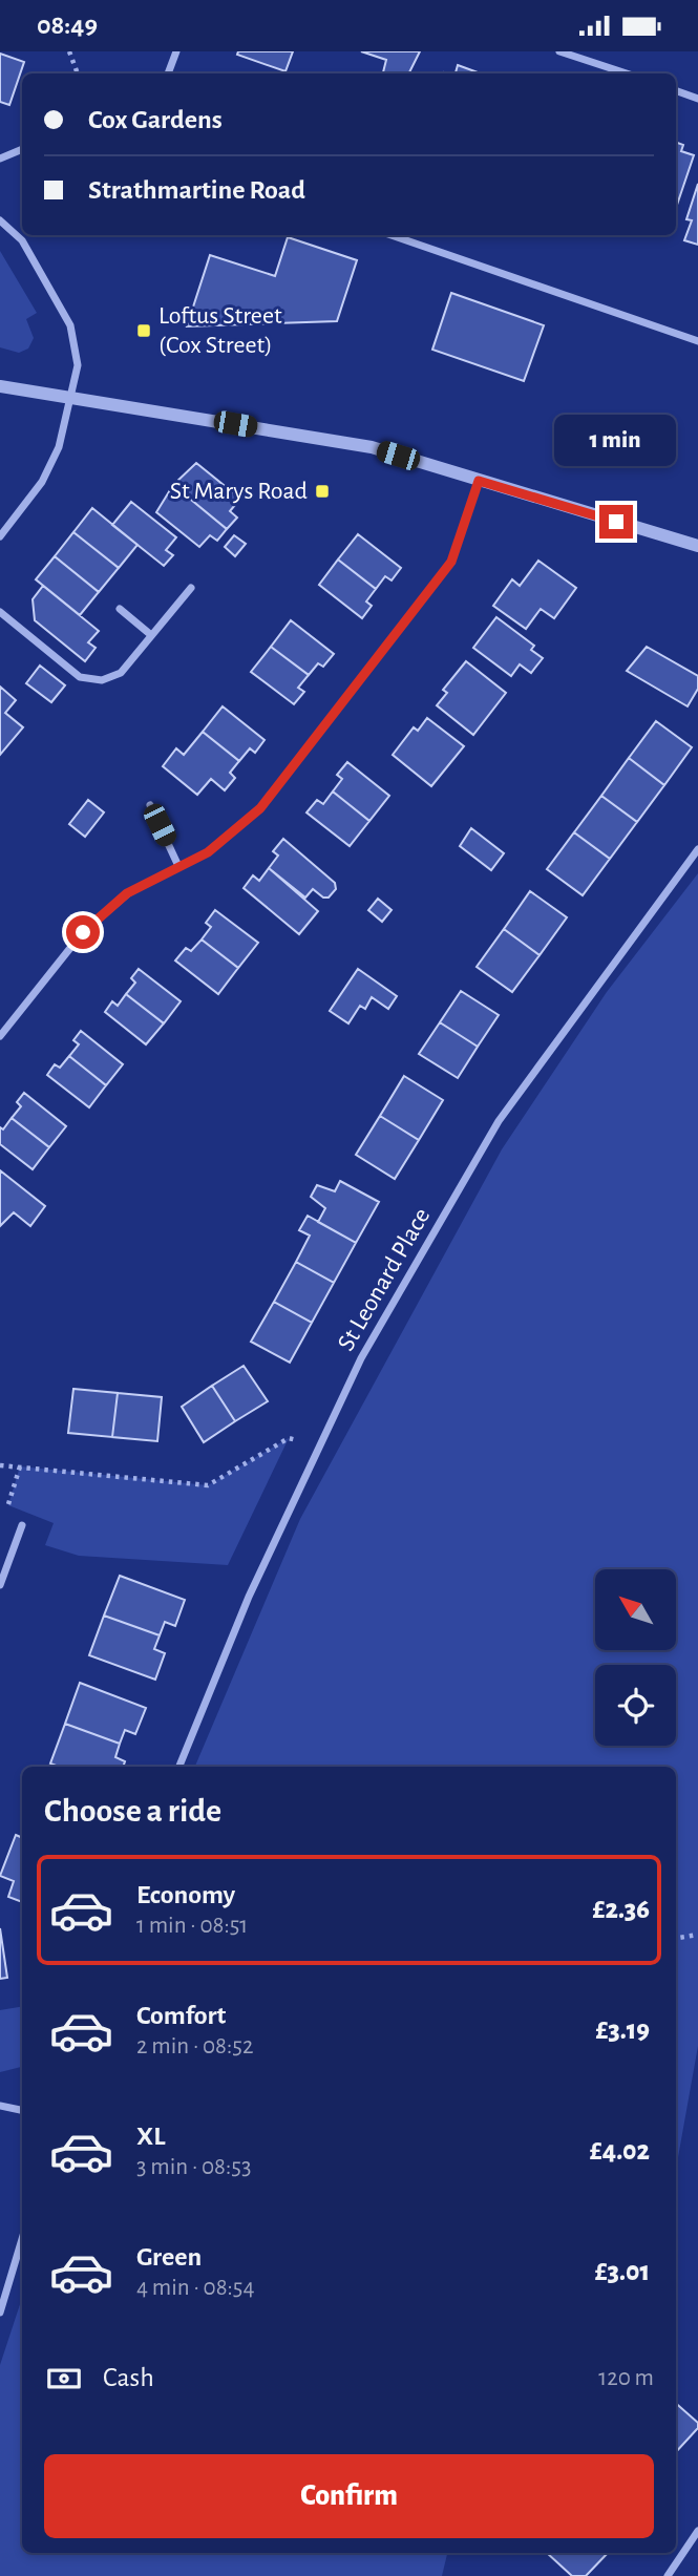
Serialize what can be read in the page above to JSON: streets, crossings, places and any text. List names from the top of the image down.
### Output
{
  "streets": {
    "street": ["St Leonard Place"]
  },
  "places": {
    "transit": ["Loftus Street (Cox Street)", "St Marys Road"]
  },
  "north": "top left",
  "page": {
    "status": "08:49",
    "banner": ["Cox Gardens", "Strathmartine Road"],
    "bubble": "1 min",
    "heading": "Choose a ride",
    "list": [
      {
        "name": "Economy",
        "note": "1 min · 08:51",
        "value": "£2.36"
      },
      {
        "name": "Comfort",
        "note": "2 min · 08:52",
        "value": "£3.19"
      },
      {
        "name": "XL",
        "note": "3 min · 08:53",
        "value": "£4.02"
      },
      {
        "name": "Green",
        "note": "4 min · 08:54",
        "value": "£3.01"
      }
    ],
    "pay": ["Cash", "120 m"],
    "buttons": "Confirm"
  }
}
